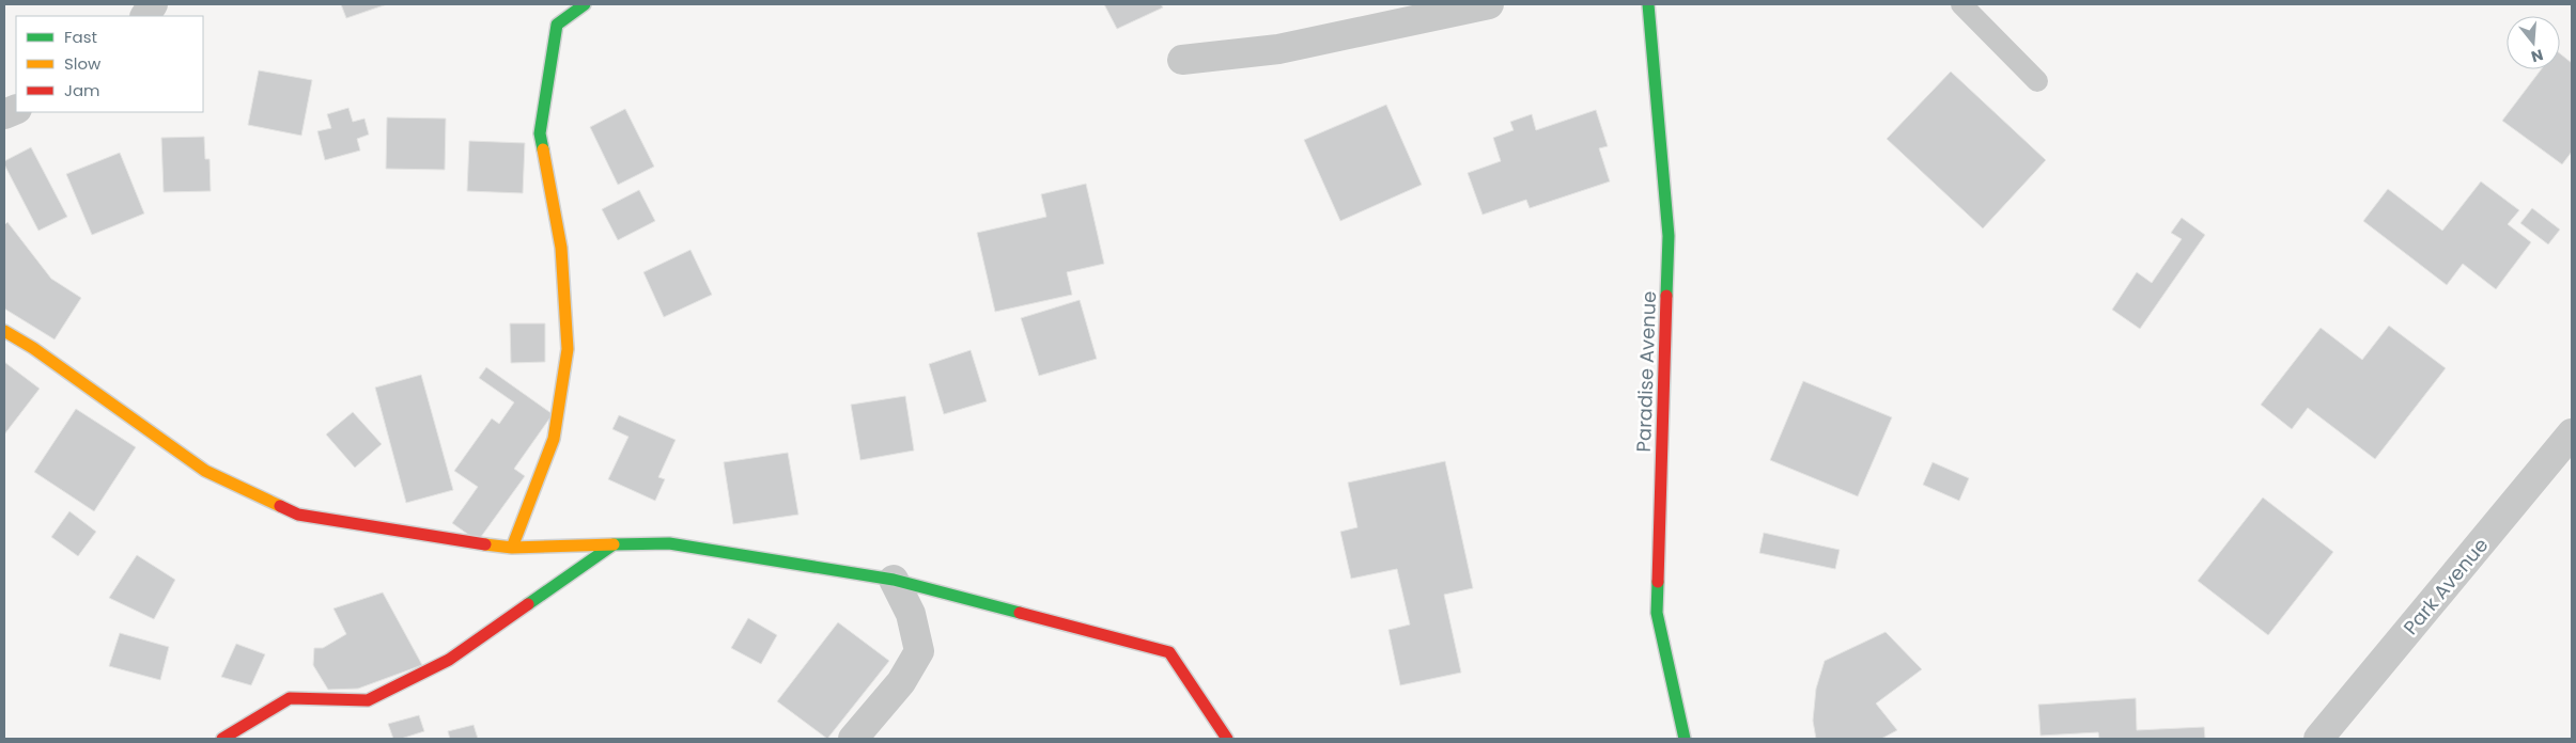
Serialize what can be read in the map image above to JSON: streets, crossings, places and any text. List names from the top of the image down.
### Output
{
  "streets": {
    "street": ["Paradise Avenue", "Park Avenue"]
  },
  "legend": ["Fast", "Slow", "Jam"],
  "north": "bottom"
}
